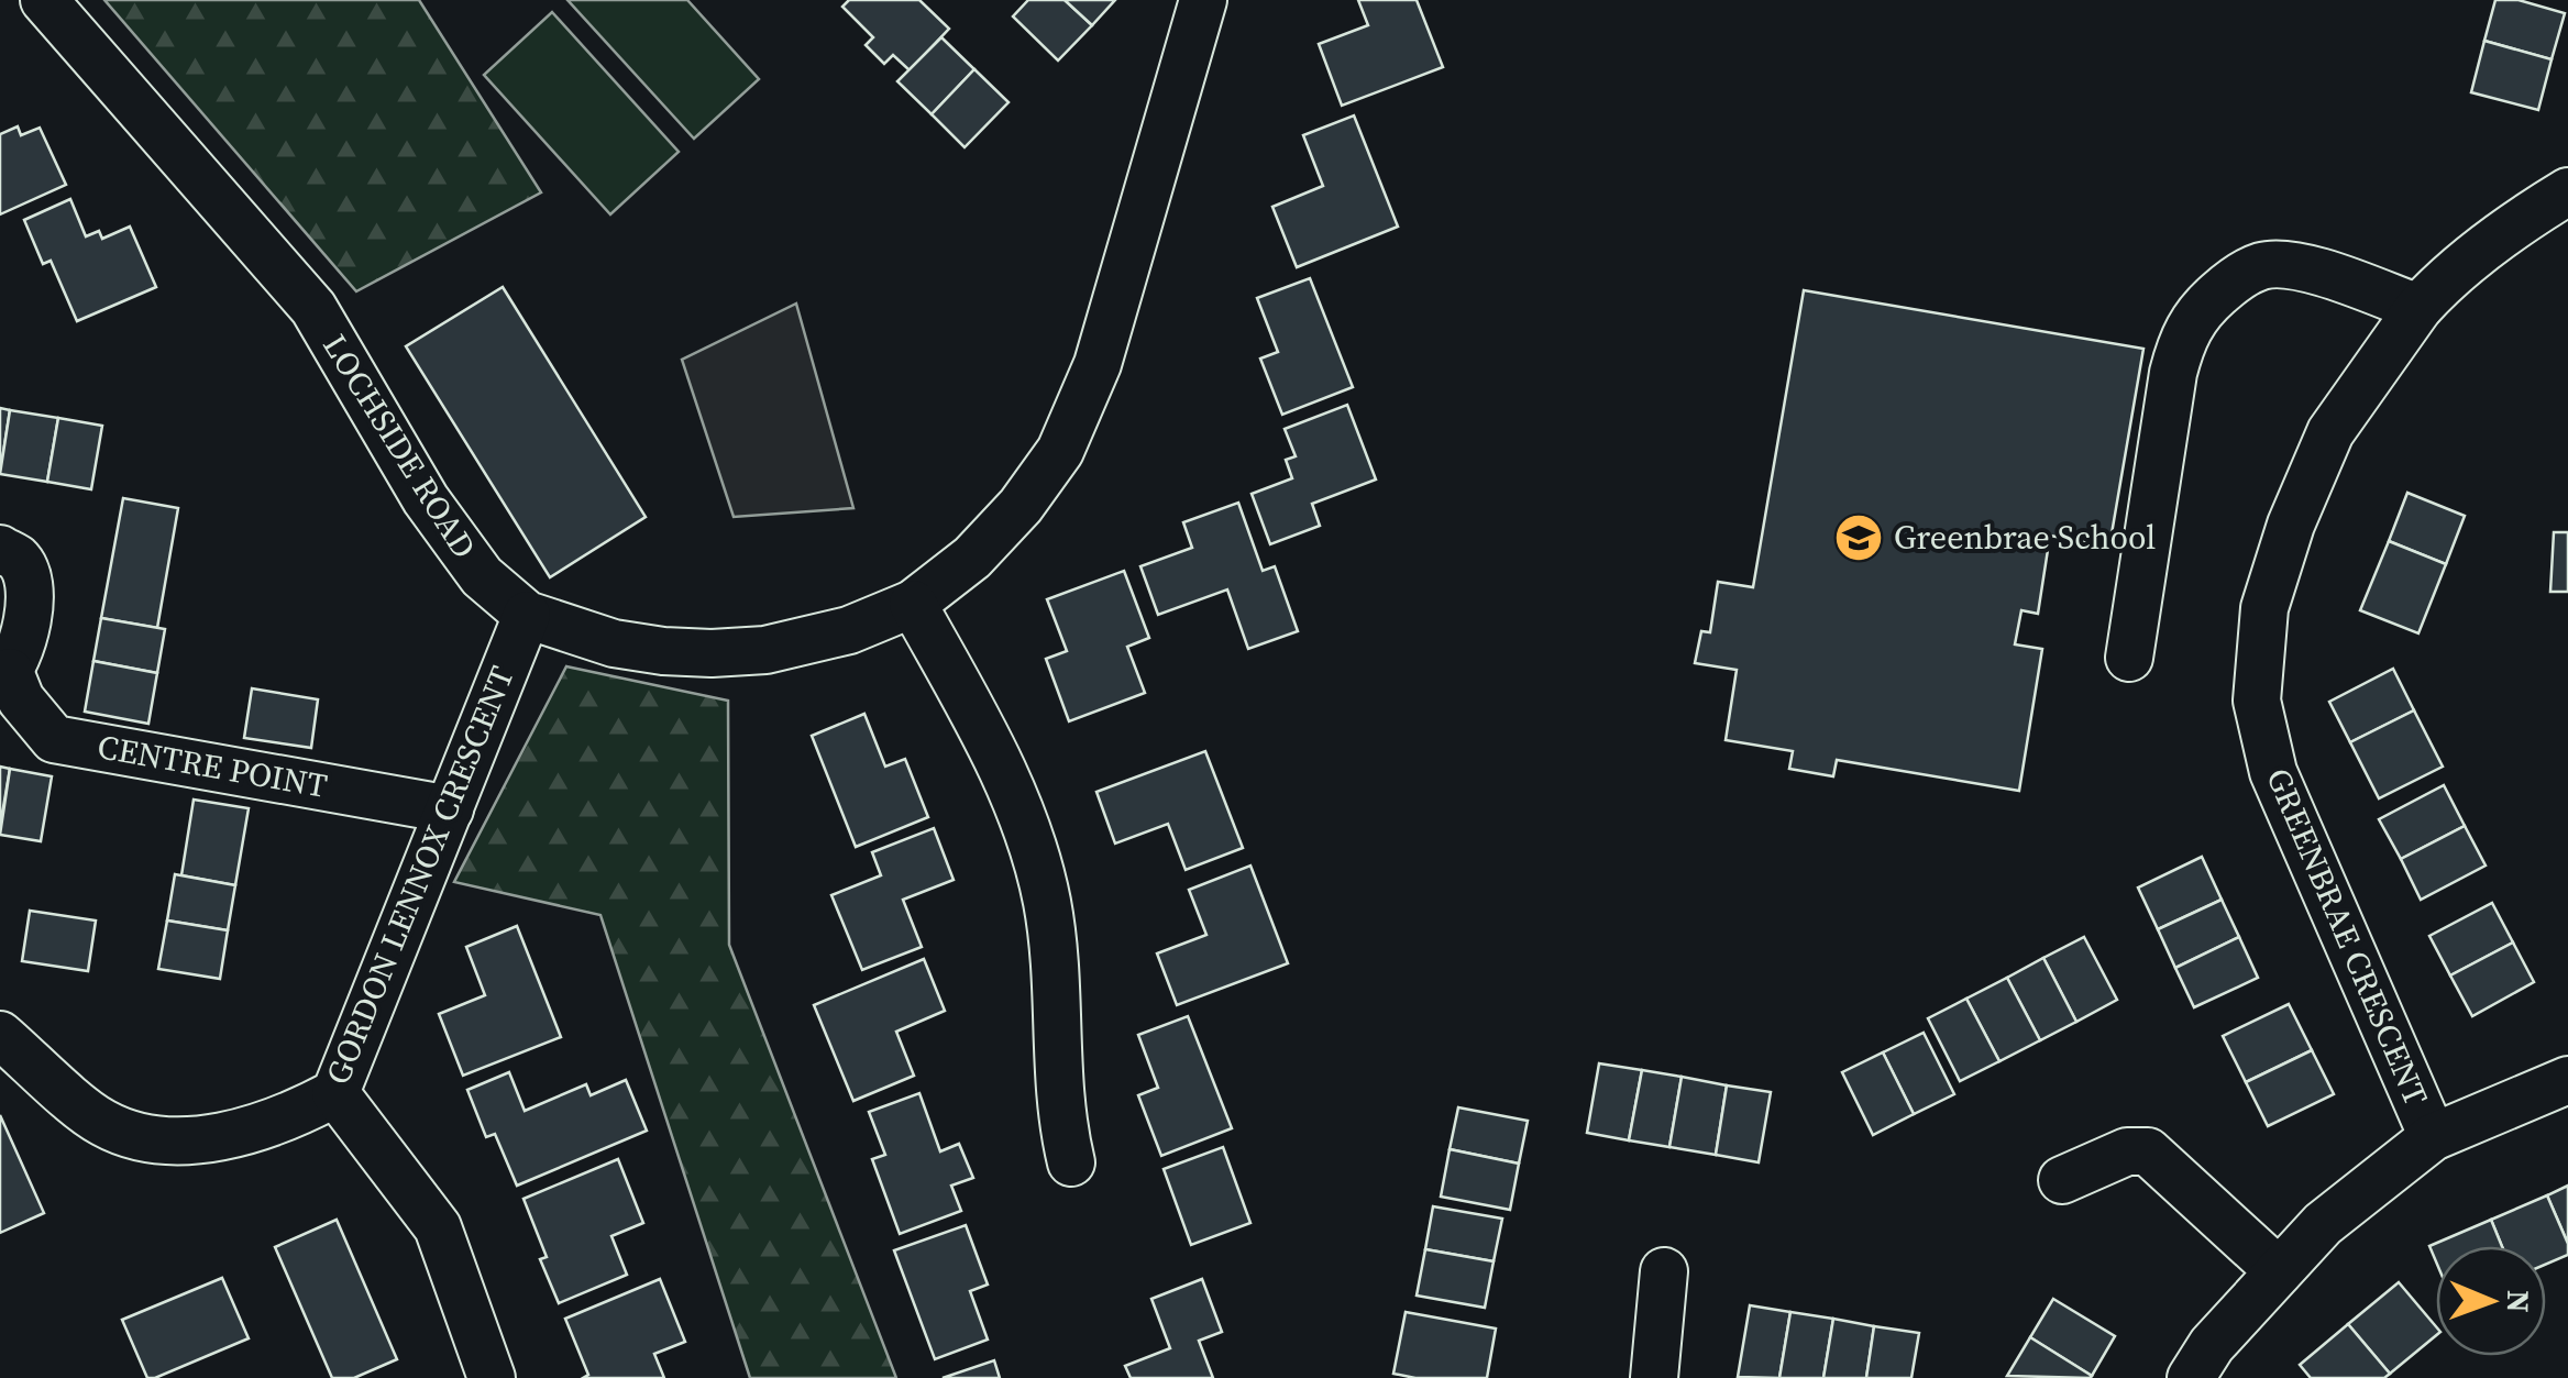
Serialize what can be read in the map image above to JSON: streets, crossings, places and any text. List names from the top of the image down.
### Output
{
  "streets": {
    "street": [
      "LOCHSIDE ROAD",
      "CENTRE POINT",
      "GORDON LENNOX CRESCENT",
      "GREENBRAE CRESCENT"
    ]
  },
  "crossings": [
    ["LOCHSIDE ROAD", "GORDON LENNOX CRESCENT"],
    ["CENTRE POINT", "GORDON LENNOX CRESCENT"]
  ],
  "places": {
    "school or university": ["Greenbrae School"]
  },
  "north": "right"
}
